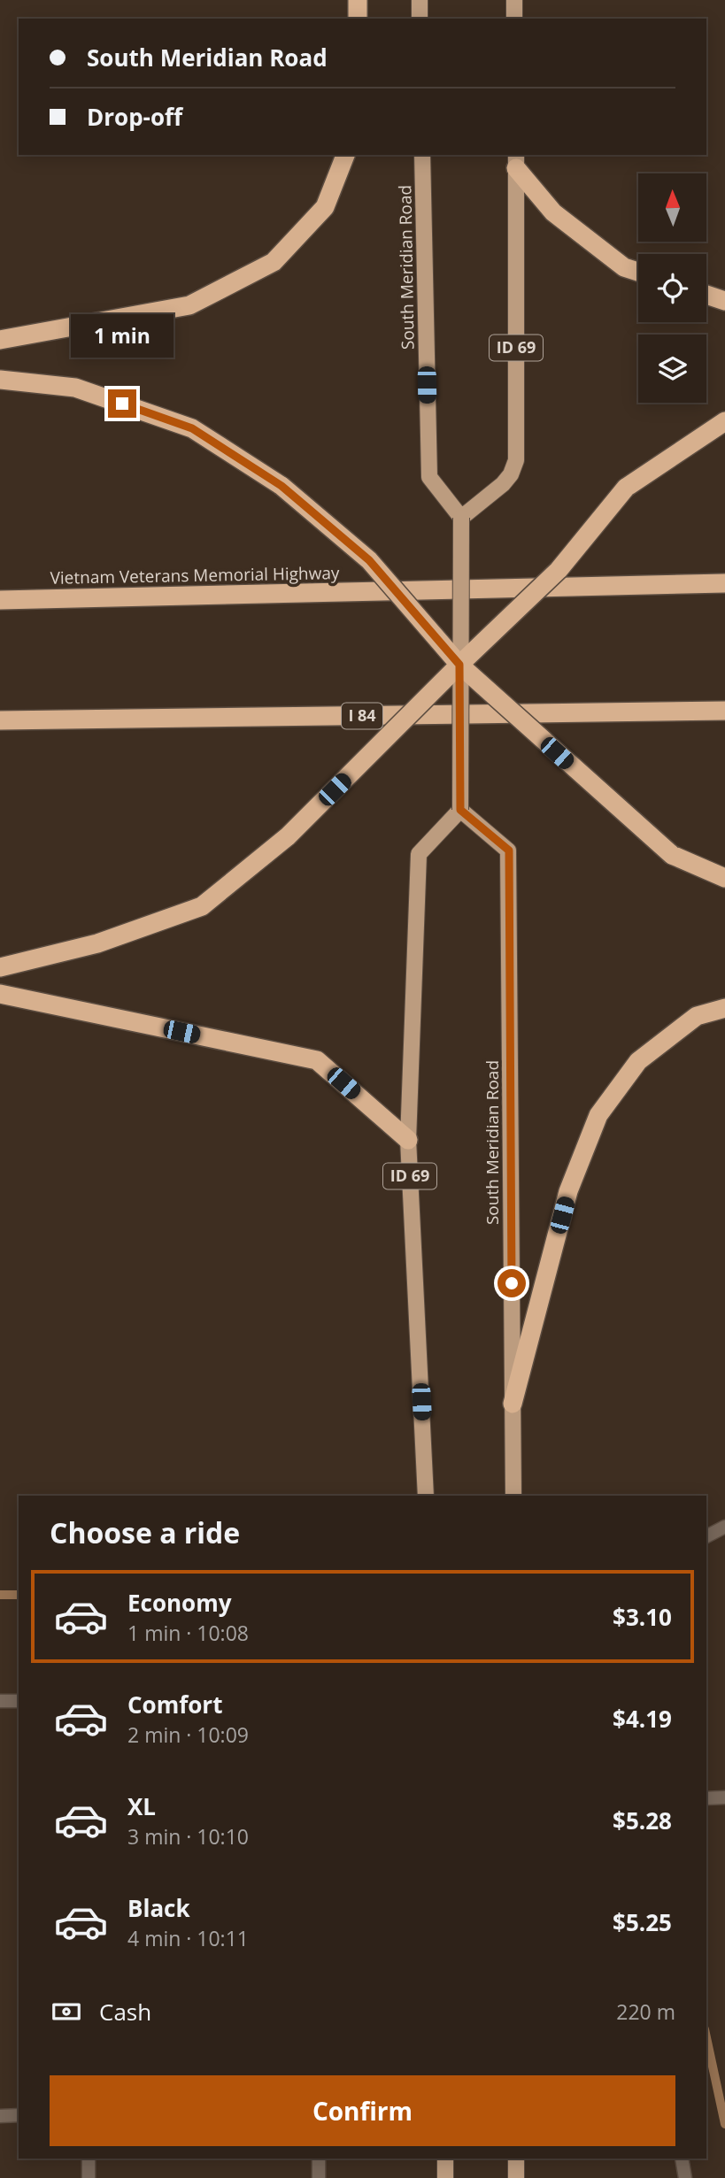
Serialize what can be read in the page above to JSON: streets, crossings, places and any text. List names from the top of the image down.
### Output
{
  "streets": {
    "highway": ["Vietnam Veterans Memorial Highway", "I 84"],
    "main road": ["South Meridian Road", "ID 69"]
  },
  "crossings": [
    ["South Meridian Road", "ID 69"]
  ],
  "north": "top",
  "page": {
    "banner": ["South Meridian Road", "Drop-off"],
    "bubble": "1 min",
    "heading": "Choose a ride",
    "list": [
      {
        "name": "Economy",
        "note": "1 min · 10:08",
        "value": "$3.10"
      },
      {
        "name": "Comfort",
        "note": "2 min · 10:09",
        "value": "$4.19"
      },
      {
        "name": "XL",
        "note": "3 min · 10:10",
        "value": "$5.28"
      },
      {
        "name": "Black",
        "note": "4 min · 10:11",
        "value": "$5.25"
      }
    ],
    "pay": ["Cash", "220 m"],
    "buttons": "Confirm"
  }
}
